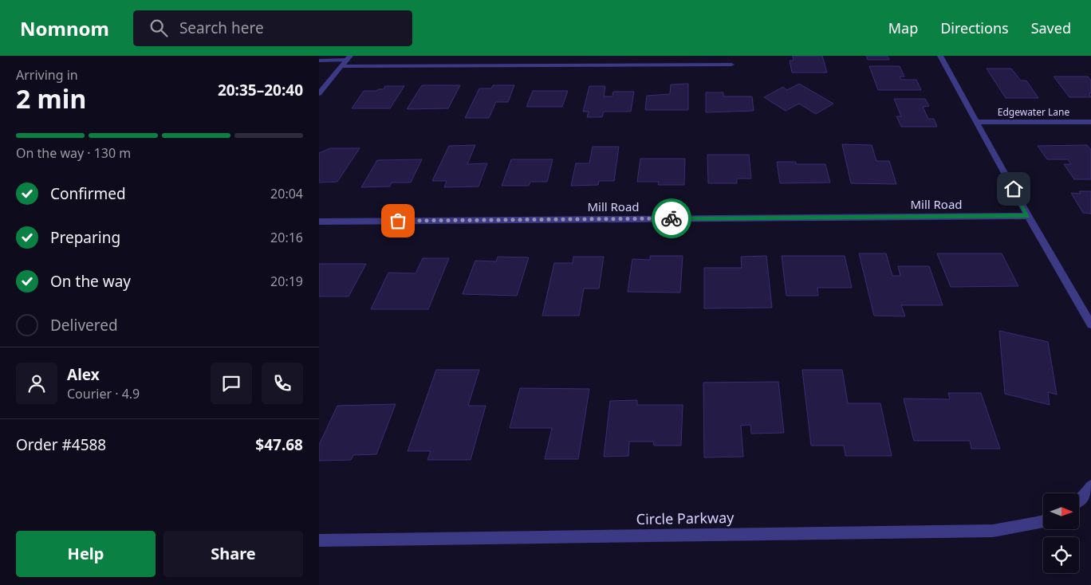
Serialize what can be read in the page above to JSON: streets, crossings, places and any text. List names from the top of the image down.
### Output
{
  "streets": {
    "street": ["Edgewater Lane", "Mill Road", "Circle Parkway"]
  },
  "north": "right",
  "page": {
    "header": "Nomnom",
    "search": "Search here",
    "nav": ["Map", "Directions", "Saved"],
    "heading": ["2 min", "Arriving in", "20:35–20:40"],
    "panel": [
      "Alex",
      "Courier · 4.9",
      "Order #4588",
      "$47.68"
    ],
    "bar": "On the way · 130 m",
    "list": [
      ["Confirmed", "20:04"],
      ["Preparing", "20:16"],
      ["On the way", "20:19"],
      "Delivered"
    ],
    "buttons": ["Help", "Share"]
  }
}
